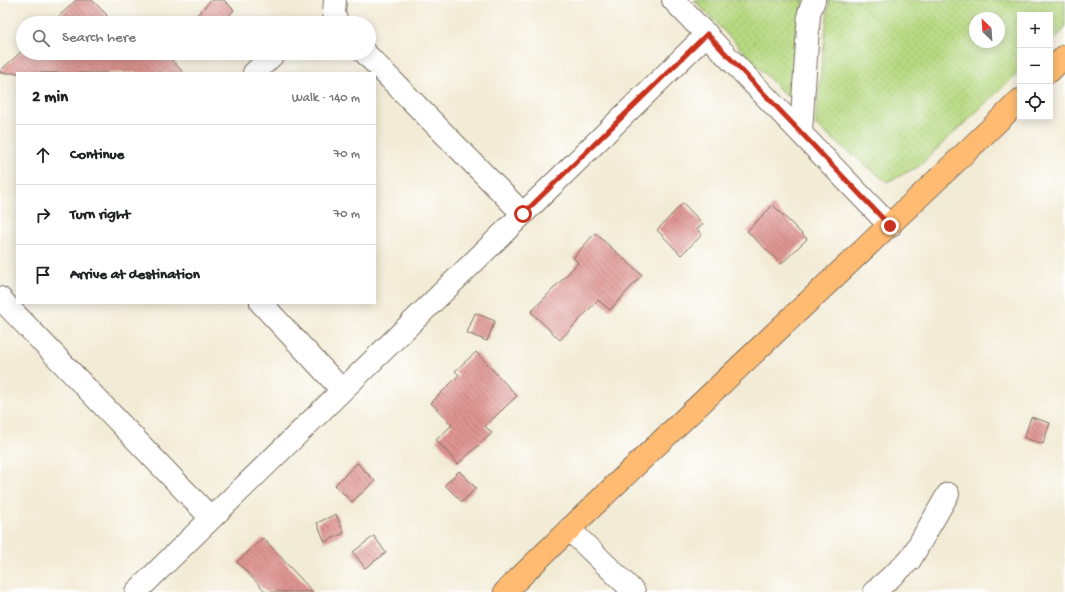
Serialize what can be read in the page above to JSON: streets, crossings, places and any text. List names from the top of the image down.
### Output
{
  "north": "top left",
  "page": {
    "map_buttons": ["+", "−"],
    "search": "Search here",
    "heading": ["2 min", "Walk · 140 m"],
    "list": [
      ["Continue", "70 m"],
      ["Turn right", "70 m"],
      "Arrive at destination"
    ]
  }
}
